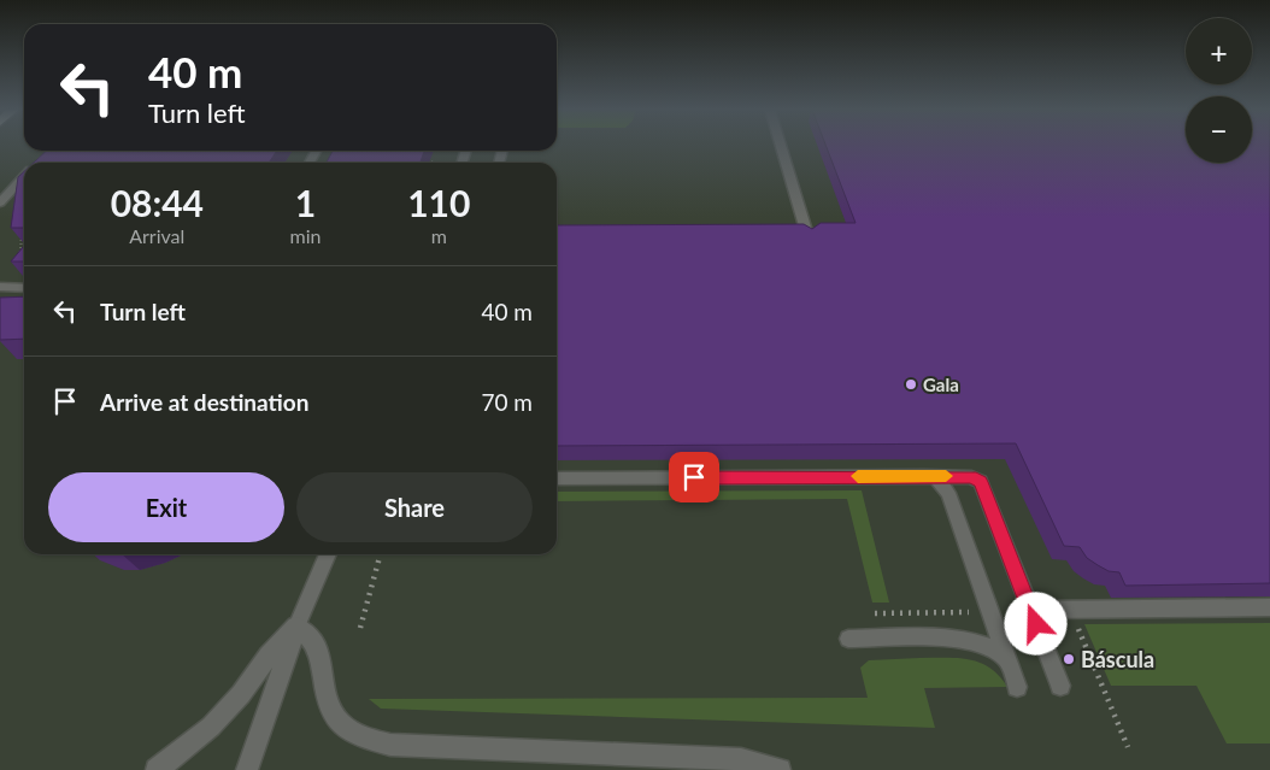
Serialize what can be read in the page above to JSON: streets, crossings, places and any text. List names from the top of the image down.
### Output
{
  "places": ["Gala", "Báscula"],
  "page": {
    "map_buttons": ["+", "−"],
    "turn": ["40 m", "Turn left"],
    "eta": [
      "08:44",
      "Arrival",
      "1",
      "min",
      "110",
      "m"
    ],
    "list": [
      {
        "name": "Turn left",
        "value": "40 m"
      },
      {
        "name": "Arrive at destination",
        "value": "70 m"
      }
    ],
    "buttons": ["Exit", "Share"]
  }
}
